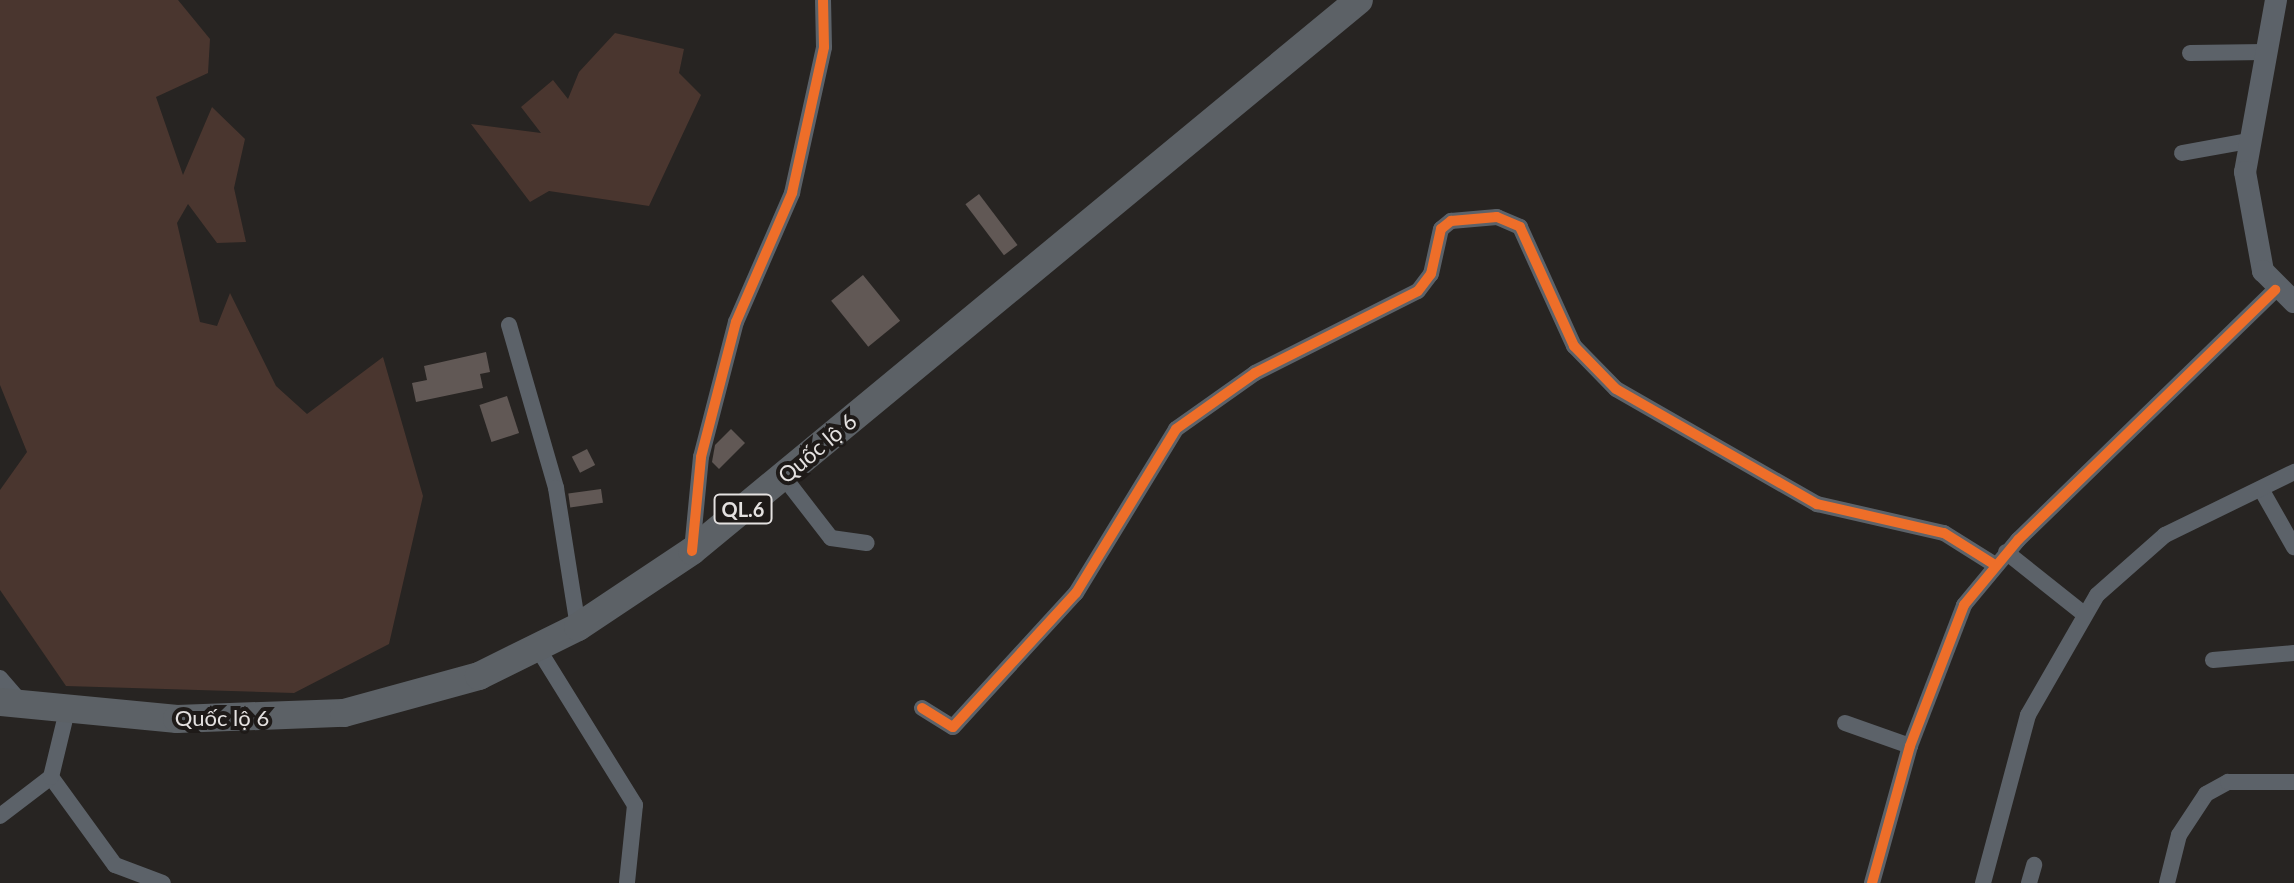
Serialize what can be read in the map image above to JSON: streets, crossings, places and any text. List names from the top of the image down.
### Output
{
  "streets": {
    "highway": ["Quốc lộ 6", "QL.6"]
  }
}
